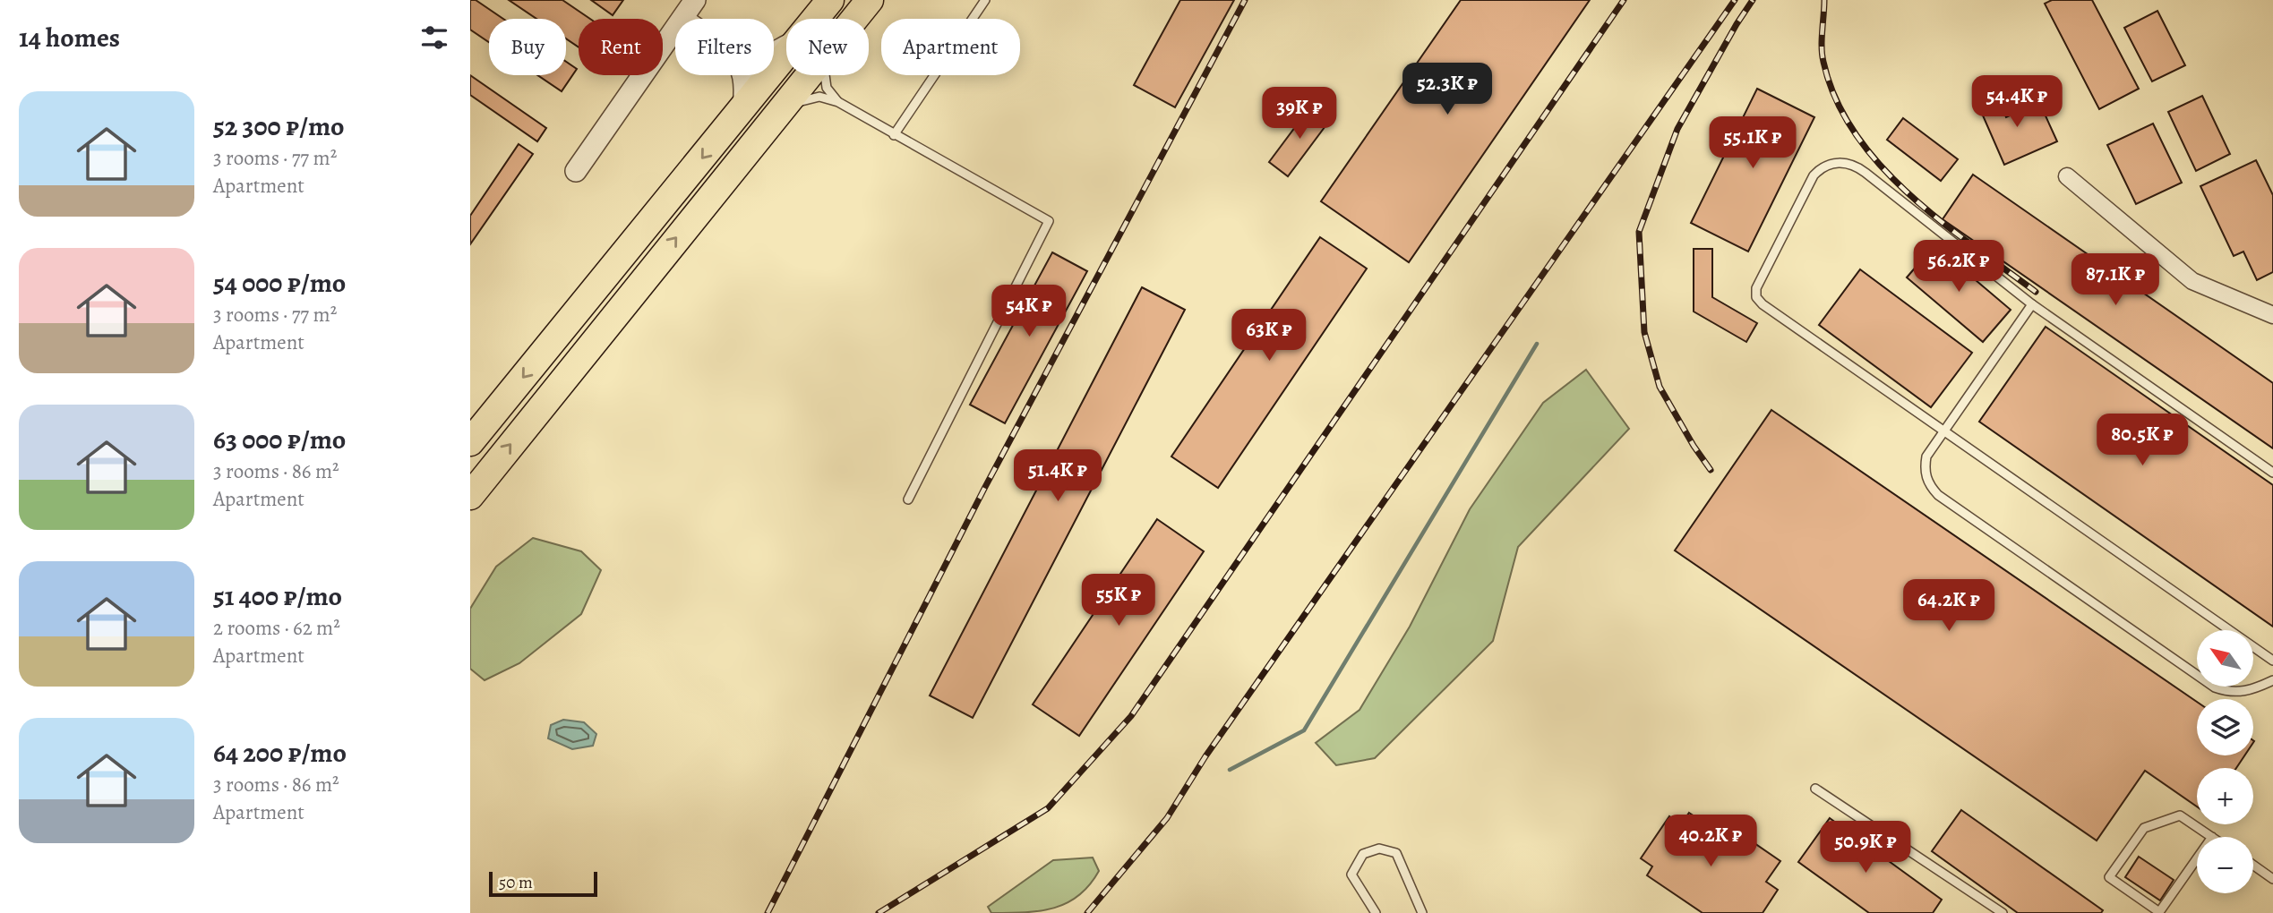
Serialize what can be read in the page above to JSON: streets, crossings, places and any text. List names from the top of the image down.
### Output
{
  "scale_bar": "50 m",
  "north": "top left",
  "page": {
    "heading": "14 homes",
    "chip": [
      "Buy",
      "Rent",
      "Filters",
      "New",
      "Apartment"
    ],
    "price": [
      "52.3K ₽",
      "54.4K ₽",
      "39K ₽",
      "55.1K ₽",
      "56.2K ₽",
      "87.1K ₽",
      "54K ₽",
      "63K ₽",
      "80.5K ₽",
      "51.4K ₽",
      "55K ₽",
      "64.2K ₽",
      "40.2K ₽",
      "50.9K ₽"
    ],
    "list": [
      {
        "name": "52 300 ₽/mo",
        "note": "3 rooms · 77 m² · Apartment"
      },
      {
        "name": "54 000 ₽/mo",
        "note": "3 rooms · 77 m² · Apartment"
      },
      {
        "name": "63 000 ₽/mo",
        "note": "3 rooms · 86 m² · Apartment"
      },
      {
        "name": "51 400 ₽/mo",
        "note": "2 rooms · 62 m² · Apartment"
      },
      {
        "name": "64 200 ₽/mo",
        "note": "3 rooms · 86 m² · Apartment"
      }
    ],
    "map_buttons": ["+", "−"],
    "scale": "50 m"
  }
}
